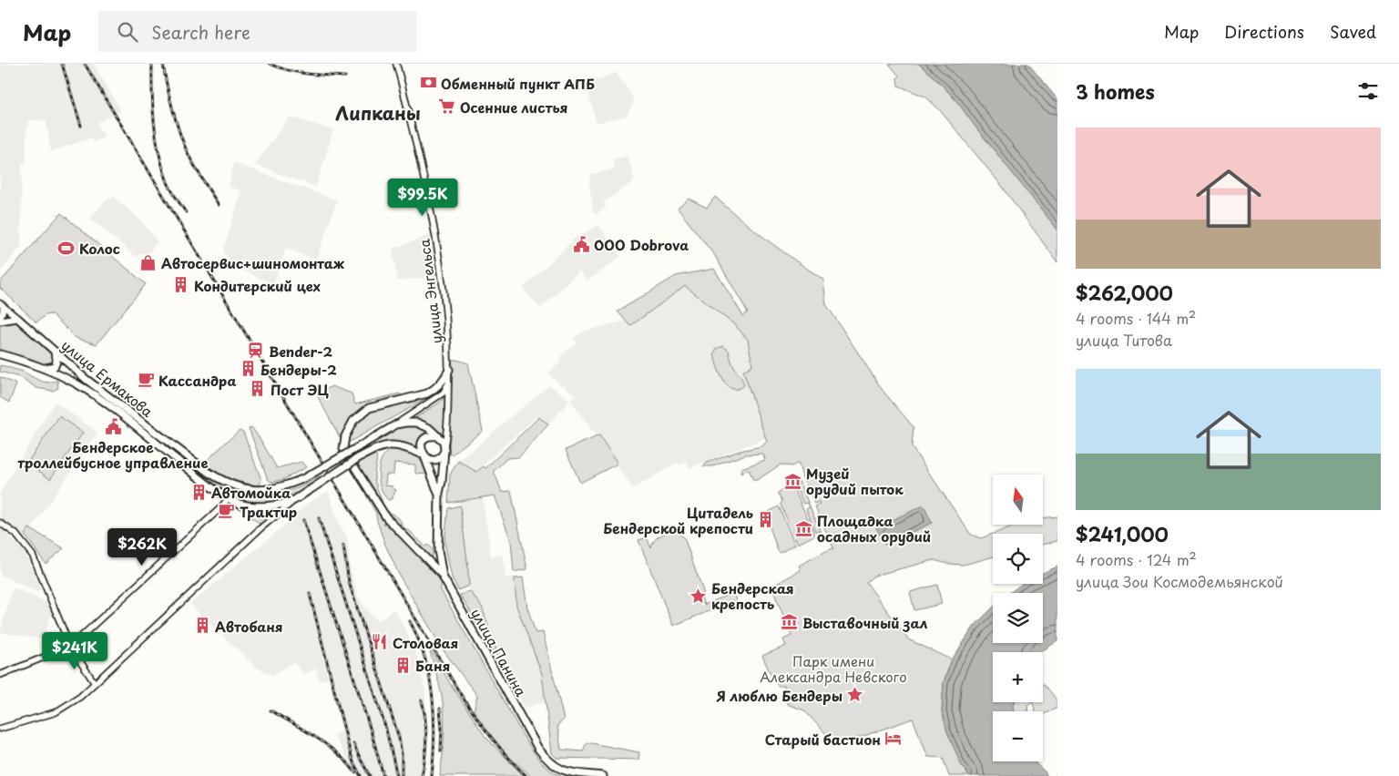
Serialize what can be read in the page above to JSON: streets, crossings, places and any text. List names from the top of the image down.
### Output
{
  "streets": {
    "main road": ["улица Ермакова", "улица Панина"],
    "street": ["улица Энгельса"]
  },
  "crossings": [
    ["улица Энгельса", "улица Ермакова"]
  ],
  "districts": ["Липканы"],
  "parks": ["Парк имени Александра Невского"],
  "places": {
    "bank": ["Обменный пункт АПБ"],
    "supermarket": ["Осенние листья"],
    "public building": ["OOO Dobrova", "Бендерское троллейбусное управление"],
    "sports": ["Колос"],
    "shop": ["Автосервис+шиномонтаж"],
    "building": [
      "Кондитерский цех",
      "Бендеры-2",
      "Пост ЭЦ",
      "Автомойка",
      "Цитадель Бендерской крепости",
      "Автобаня",
      "Баня"
    ],
    "station": ["Bender-2"],
    "cafe": ["Кассандра", "Трактир"],
    "museum": ["Музей орудий пыток", "Площадка осадных орудий", "Выставочный зал"],
    "place": ["Бендерская крепость", "Я люблю Бендеры"],
    "restaurant": ["Столовая"],
    "hotel": ["Старый бастион"]
  },
  "north": "top",
  "page": {
    "header": "Map",
    "search": "Search here",
    "nav": ["Map", "Directions", "Saved"],
    "heading": "3 homes",
    "list": [
      {
        "name": "$262,000",
        "note": "4 rooms · 144 m² · улица Титова"
      },
      {
        "name": "$241,000",
        "note": "4 rooms · 124 m² · улица Зои Космодемьянской"
      }
    ],
    "price": ["$99.5K", "$262K", "$241K"],
    "map_buttons": ["+", "−"]
  }
}
